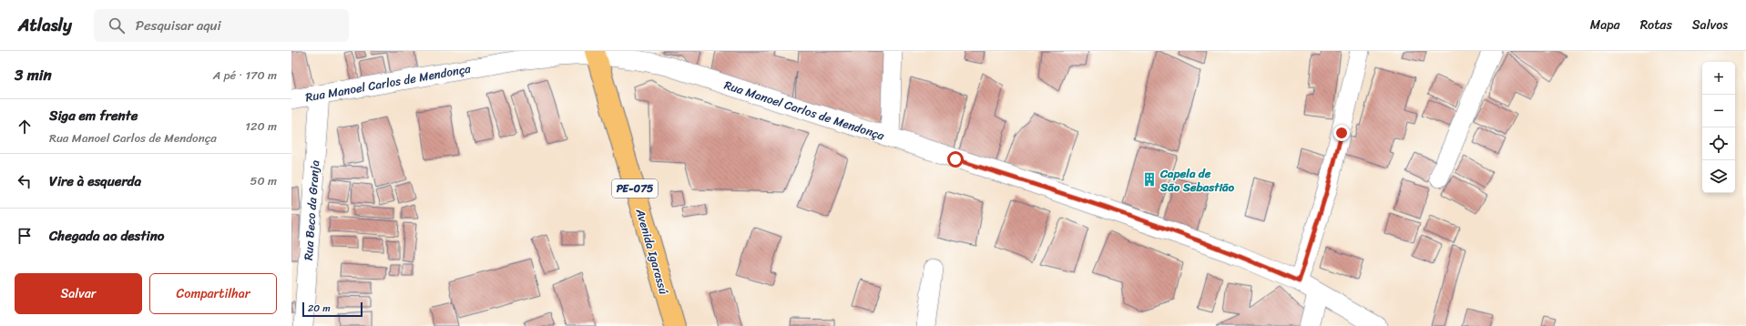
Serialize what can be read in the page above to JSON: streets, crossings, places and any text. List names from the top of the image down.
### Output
{
  "streets": {
    "main road": ["PE-075", "Avenida Igarassú"],
    "street": ["Rua Manoel Carlos de Mendonça", "Rua Beco da Granja"]
  },
  "crossings": [
    ["Rua Manoel Carlos de Mendonça", "Rua Beco da Granja"],
    ["Rua Manoel Carlos de Mendonça", "Avenida Igarassú"]
  ],
  "places": {
    "building": ["Capela de São Sebastião"]
  },
  "scale_bar": "20 m",
  "page": {
    "header": "Atlasly",
    "search": "Pesquisar aqui",
    "nav": ["Mapa", "Rotas", "Salvos"],
    "heading": ["3 min", "A pé · 170 m"],
    "map_buttons": ["+", "−"],
    "list": [
      ["Siga em frente", "Rua Manoel Carlos de Mendonça", "120 m"],
      ["Vire à esquerda", "50 m"],
      "Chegada ao destino"
    ],
    "buttons": ["Salvar", "Compartilhar"],
    "scale": "20 m"
  }
}
